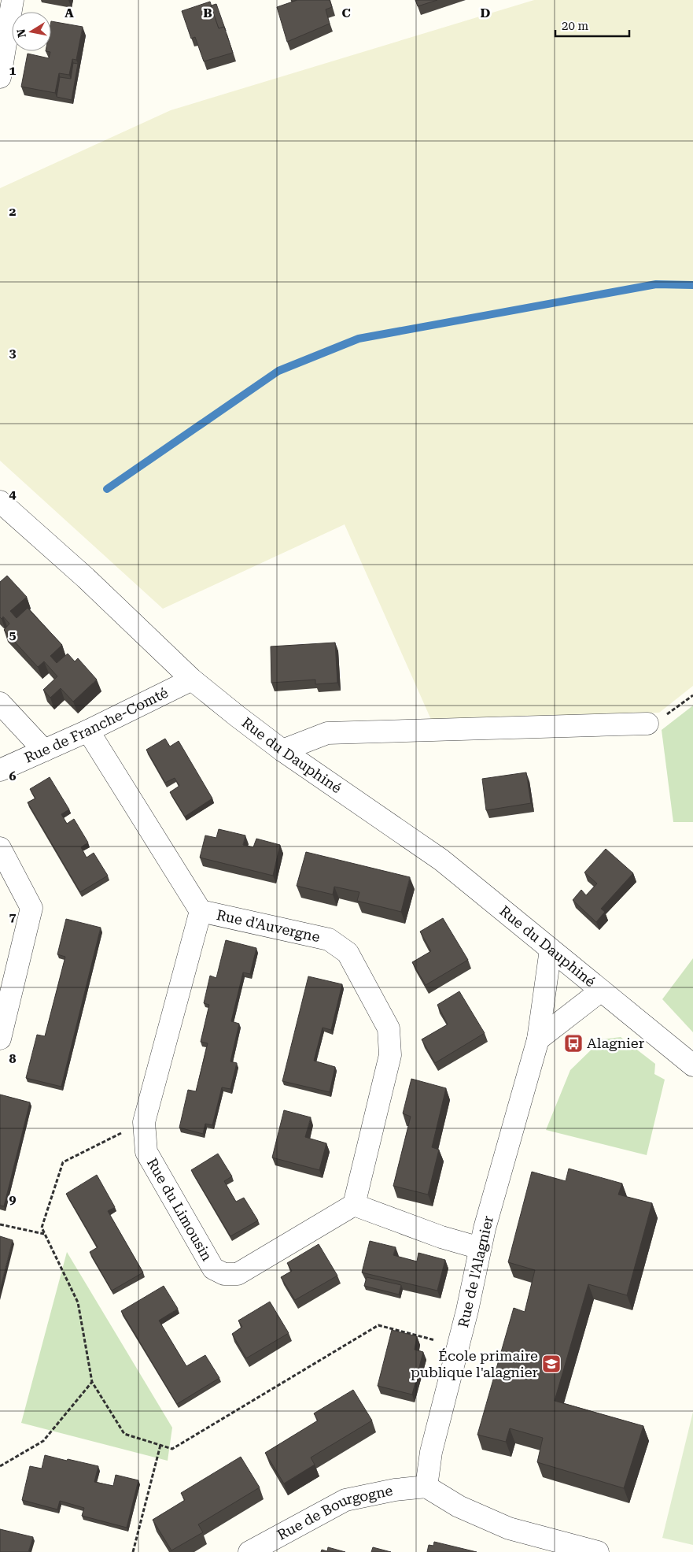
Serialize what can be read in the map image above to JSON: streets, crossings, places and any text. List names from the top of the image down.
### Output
{
  "streets": {
    "street": [
      "Rue de Franche-Comté",
      "Rue du Dauphiné",
      "Rue d'Auvergne",
      "Rue du Limousin",
      "Rue de l'Alagnier",
      "Rue de Bourgogne"
    ]
  },
  "crossings": [
    ["Rue de Franche-Comté", "Rue du Dauphiné"],
    ["Rue de Franche-Comté", "Rue d'Auvergne"],
    ["Rue du Dauphiné", "Rue de l'Alagnier"],
    ["Rue d'Auvergne", "Rue du Limousin"],
    ["Rue de l'Alagnier", "Rue de Bourgogne"]
  ],
  "places": {
    "bus stop": ["Alagnier"],
    "school or university": ["École primaire publique l'alagnier"]
  },
  "scale_bar": "20 m",
  "north": "left",
  "grid": {
    "columns": [
      "A",
      "B",
      "C",
      "D"
    ],
    "rows": [
      "1",
      "2",
      "3",
      "4",
      "5",
      "6",
      "7",
      "8",
      "9"
    ]
  }
}
